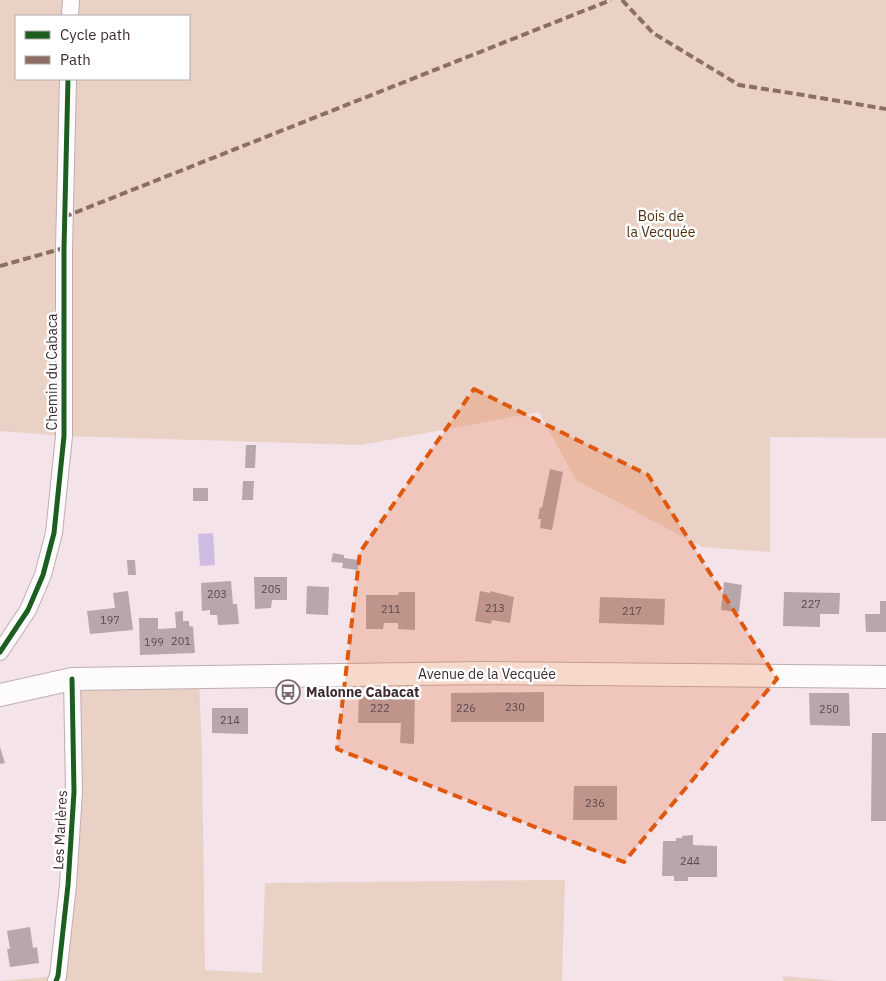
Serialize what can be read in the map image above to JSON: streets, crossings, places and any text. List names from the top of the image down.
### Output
{
  "streets": {
    "main road": ["Avenue de la Vecquée"],
    "street": ["Chemin du Cabaca", "Les Marlères"]
  },
  "crossings": [
    ["Avenue de la Vecquée", "Les Marlères"]
  ],
  "parks": ["Bois de la Vecquée"],
  "places": {
    "bus stop": ["Malonne Cabacat"]
  },
  "house_numbers": [
    "205",
    "203",
    "227",
    "213",
    "211",
    "217",
    "197",
    "201",
    "199",
    "230",
    "222",
    "226",
    "250",
    "214",
    "236",
    "244"
  ],
  "legend": ["Cycle path", "Path"]
}
